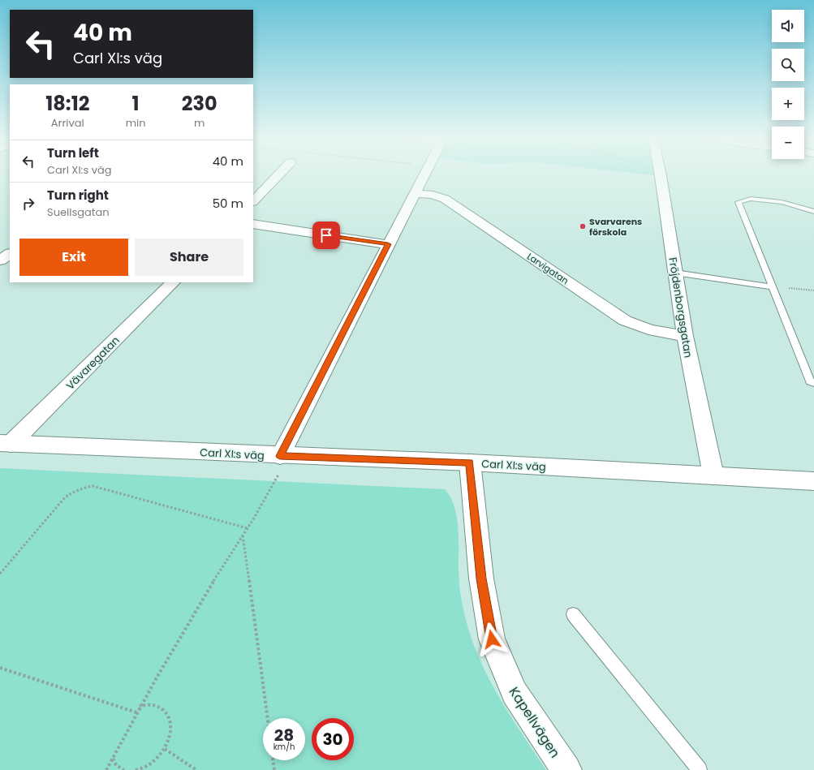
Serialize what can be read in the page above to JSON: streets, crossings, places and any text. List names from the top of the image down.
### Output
{
  "streets": {
    "street": [
      "Larvigatan",
      "Fröjdenborgsgatan",
      "Vävaregatan",
      "Carl XI:s väg",
      "Kapellvägen"
    ]
  },
  "crossings": [
    ["Larvigatan", "Fröjdenborgsgatan"],
    ["Fröjdenborgsgatan", "Carl XI:s väg"],
    ["Vävaregatan", "Carl XI:s väg"],
    ["Carl XI:s väg", "Kapellvägen"]
  ],
  "places": ["Svarvarens förskola"],
  "page": {
    "map_buttons": ["+", "−"],
    "turn": ["40 m", "Carl XI:s väg"],
    "eta": [
      "18:12",
      "Arrival",
      "1",
      "min",
      "230",
      "m"
    ],
    "list": [
      {
        "name": "Turn left",
        "note": "Carl XI:s väg",
        "value": "40 m"
      },
      {
        "name": "Turn right",
        "note": "Suellsgatan",
        "value": "50 m"
      }
    ],
    "buttons": ["Exit", "Share"],
    "speed": "28 km/h",
    "limit": "30"
  }
}
